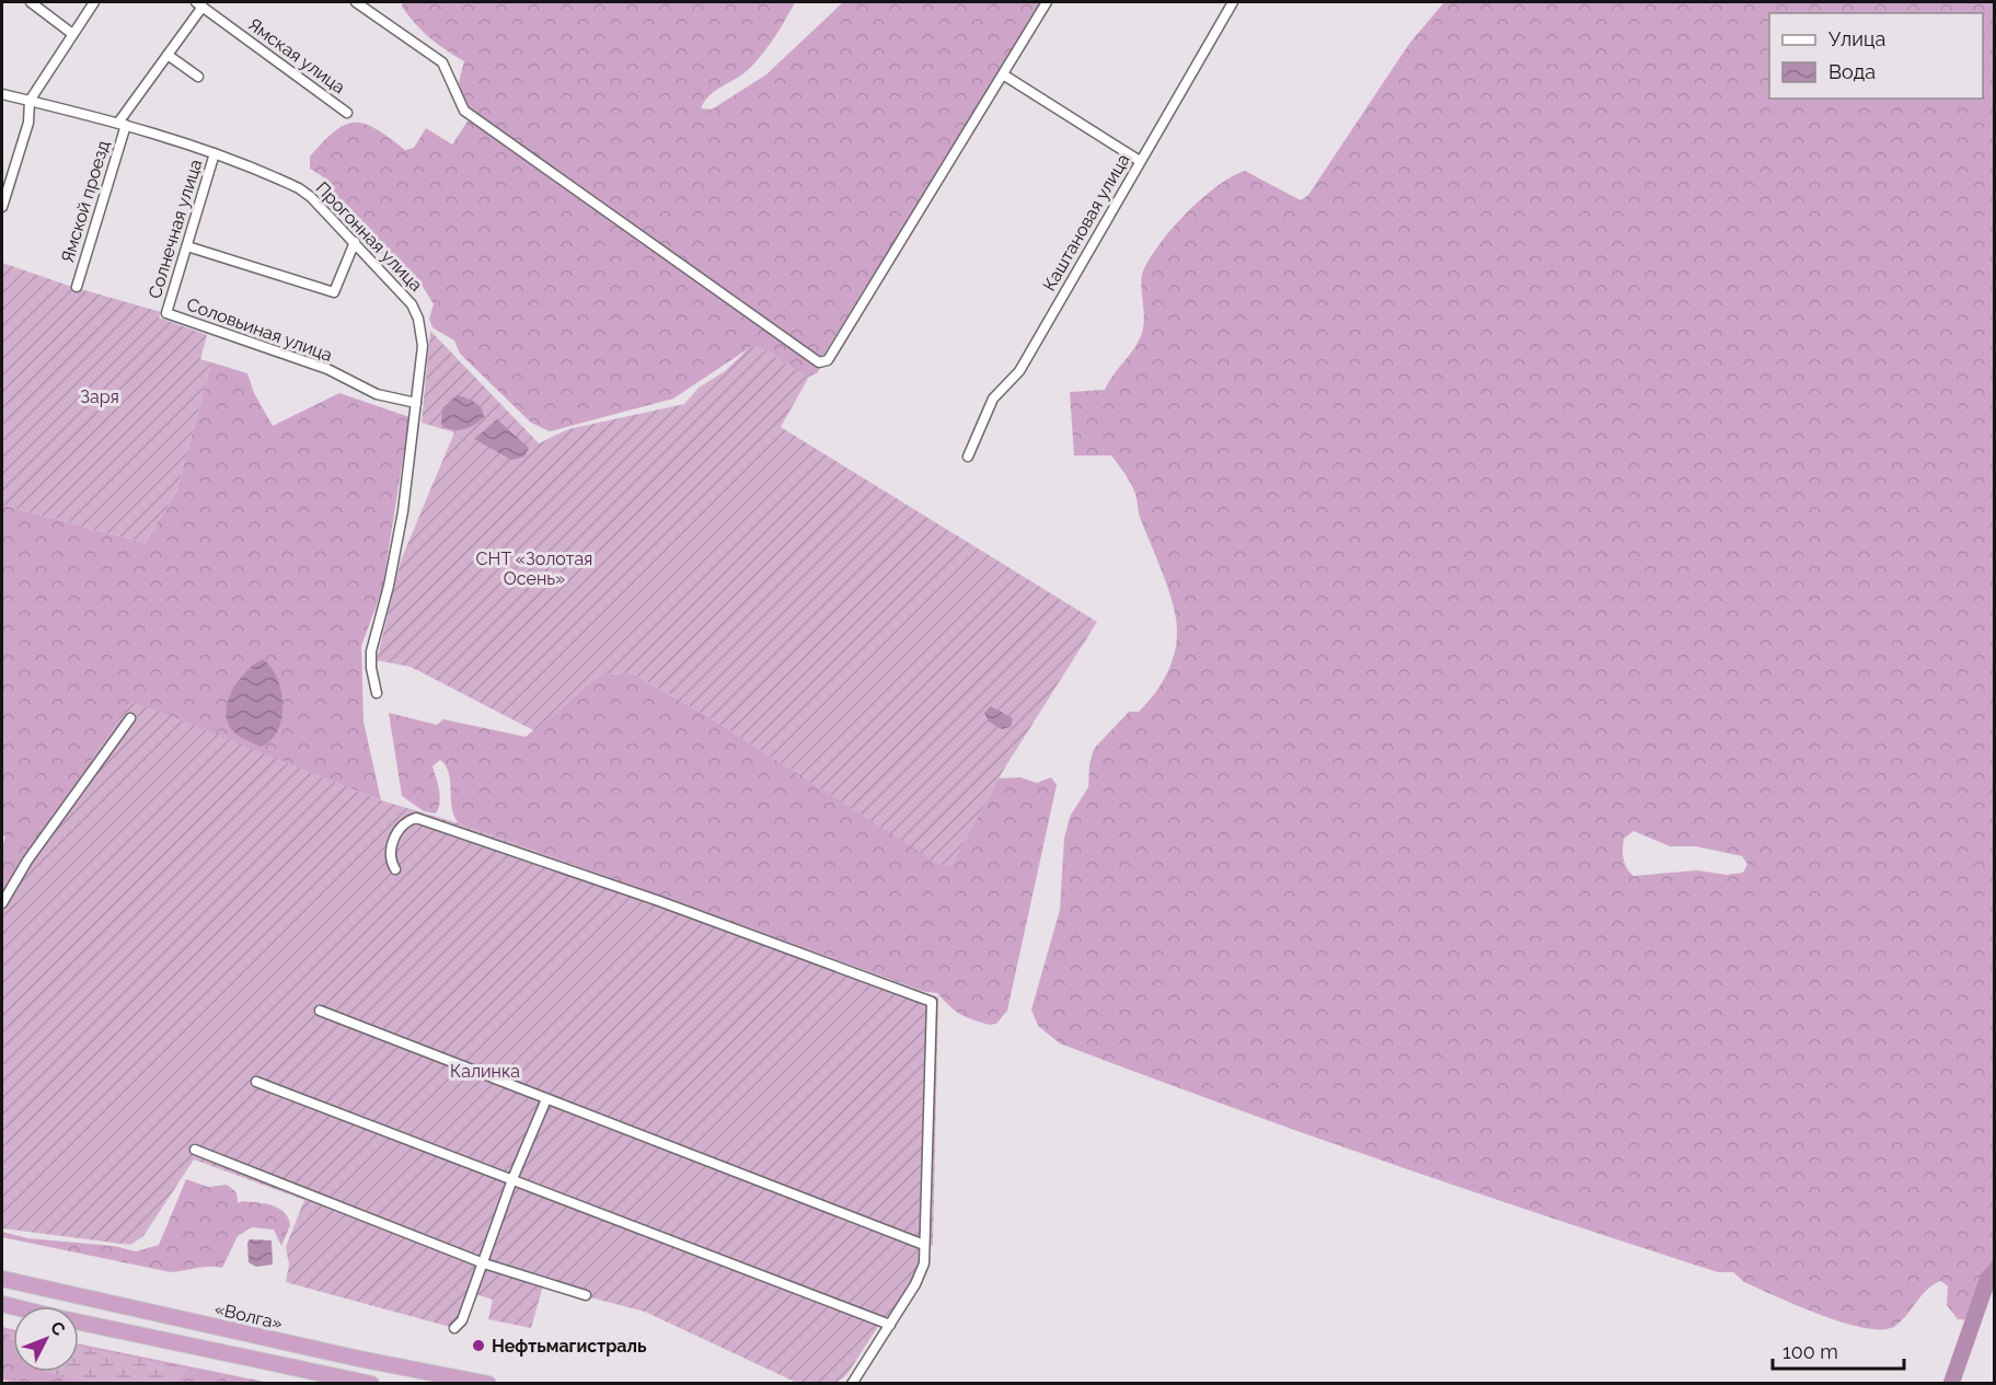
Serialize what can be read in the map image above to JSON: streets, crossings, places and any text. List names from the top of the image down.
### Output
{
  "streets": {
    "highway": ["«Волга»"],
    "street": [
      "Ямская улица",
      "Ямской проезд",
      "Каштановая улица",
      "Солнечная улица",
      "Прогонная улица",
      "Соловьиная улица"
    ]
  },
  "crossings": [
    ["Ямская улица", "Ямской проезд"],
    ["Ямской проезд", "Прогонная улица"],
    ["Солнечная улица", "Прогонная улица"],
    ["Солнечная улица", "Соловьиная улица"],
    ["Прогонная улица", "Соловьиная улица"]
  ],
  "parks": ["Заря", "СНТ «Золотая Осень»", "Калинка"],
  "places": ["Нефтьмагистраль"],
  "legend": ["Улица", "Вода"],
  "scale_bar": "100 m",
  "north": "top right"
}
